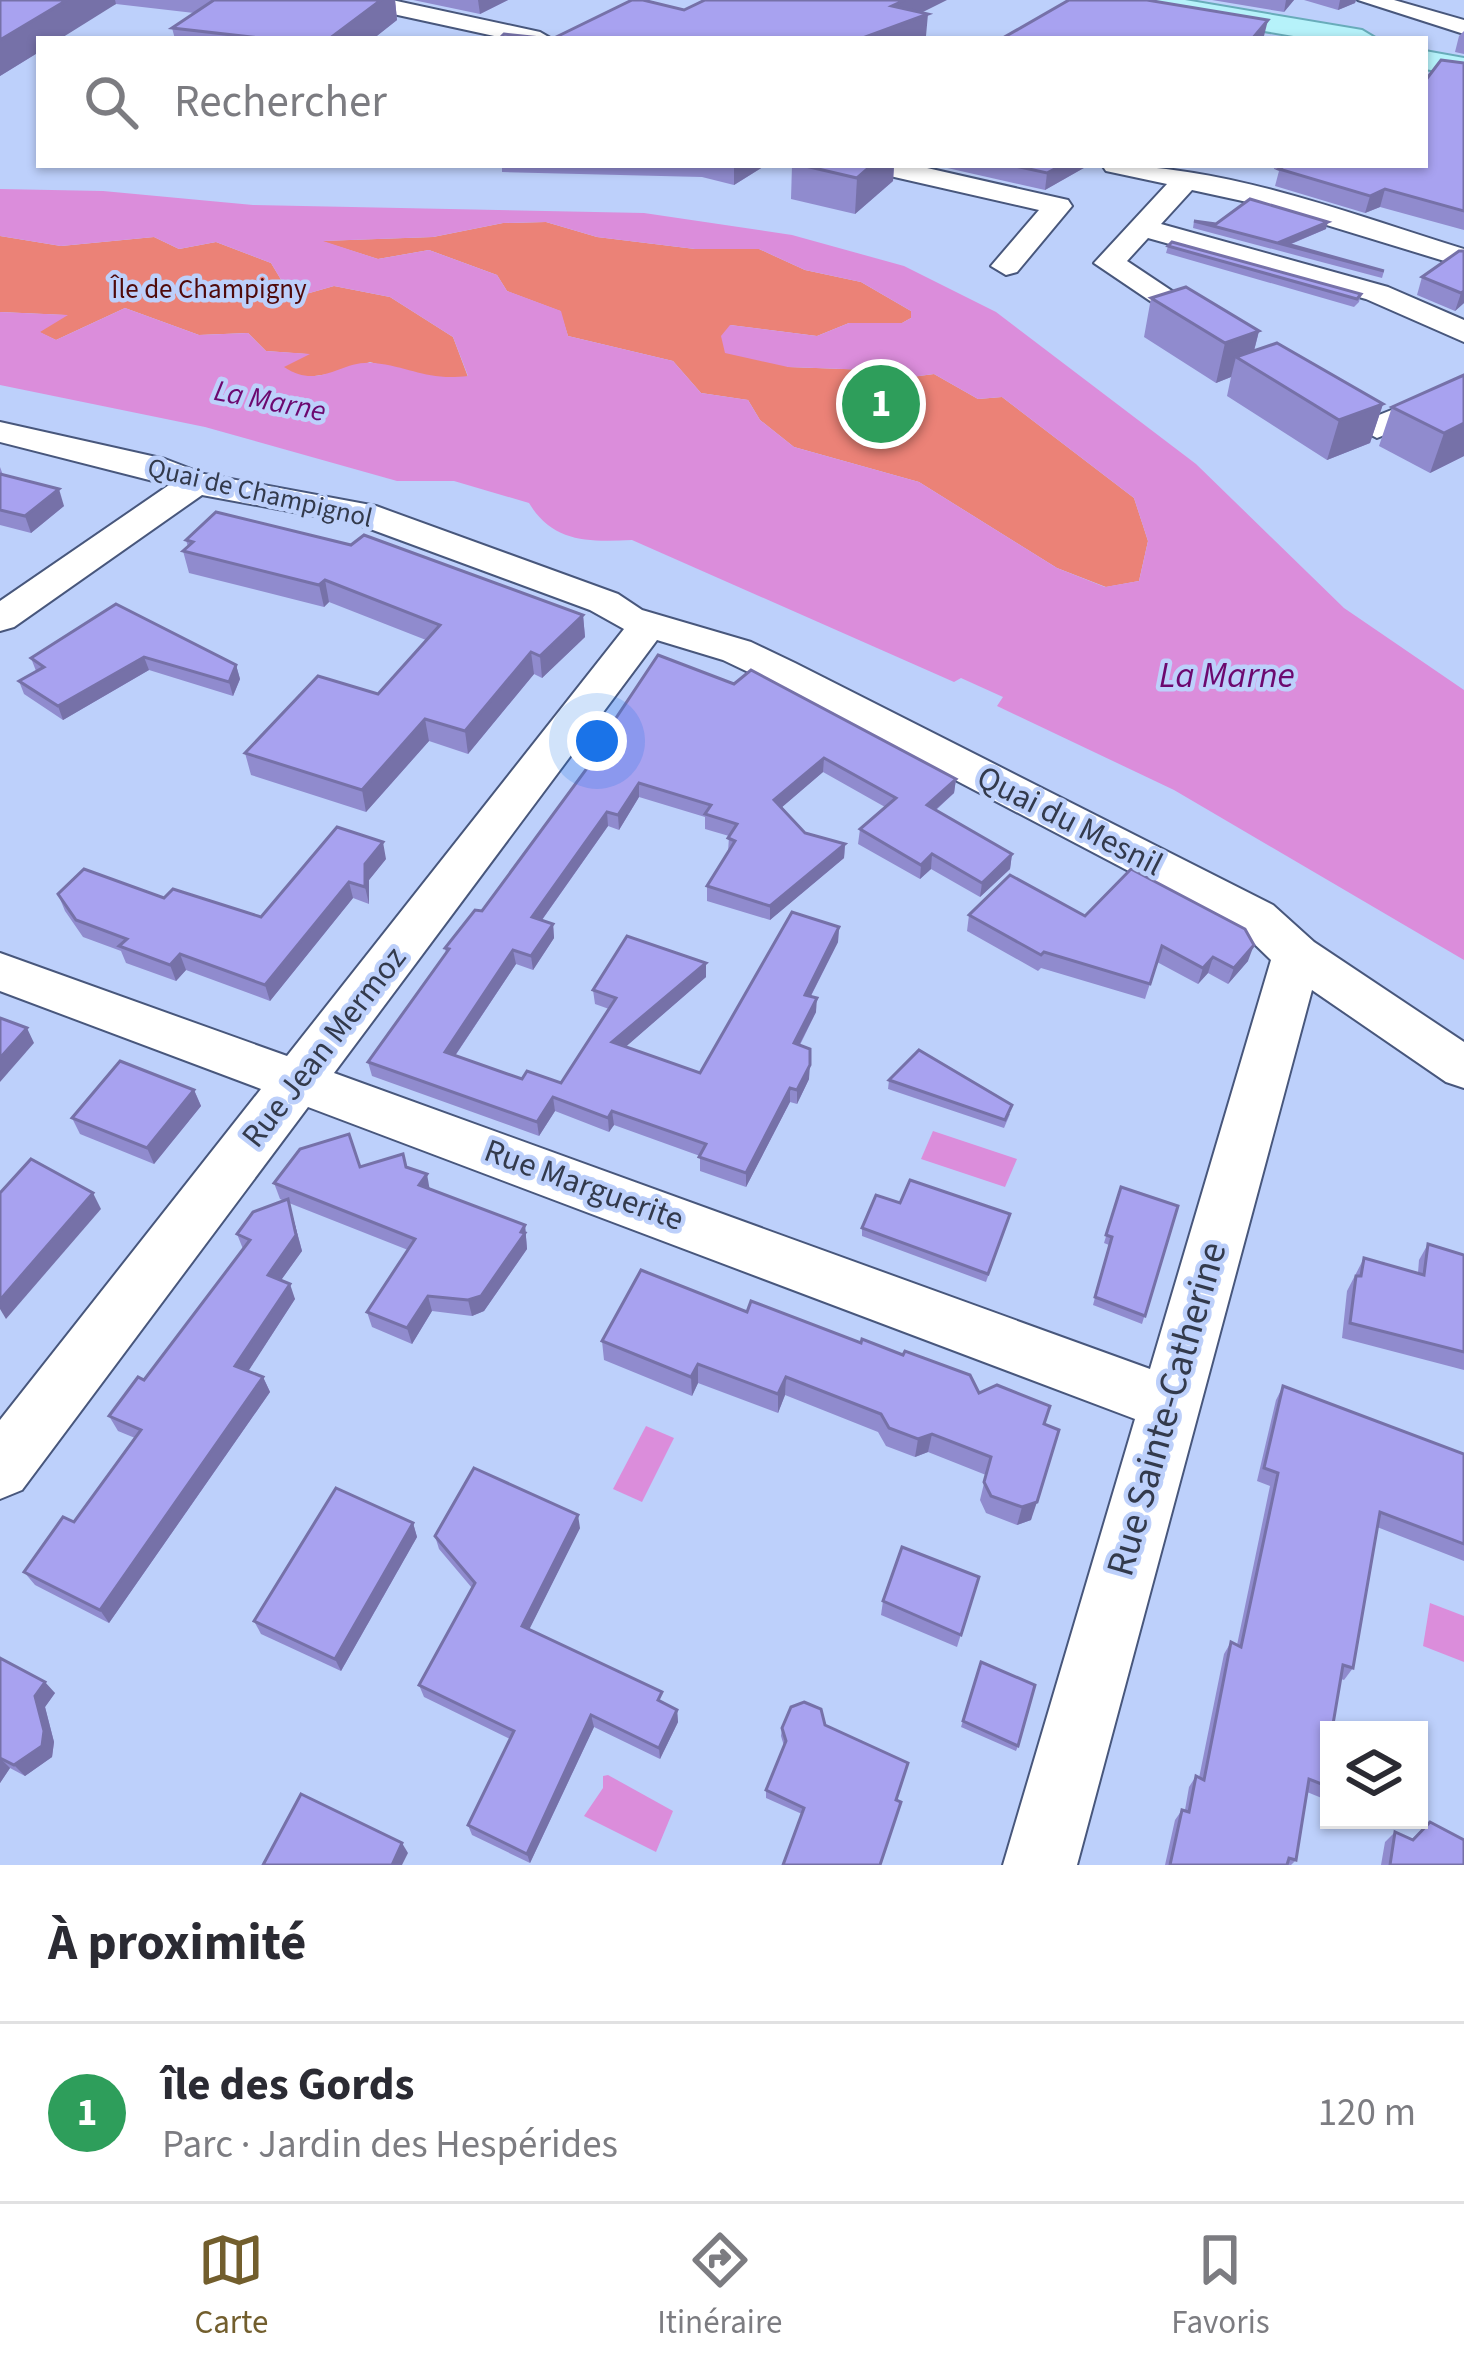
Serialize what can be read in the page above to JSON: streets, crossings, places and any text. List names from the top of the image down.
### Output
{
  "streets": {
    "street": [
      "Quai de Champignol",
      "Quai du Mesnil",
      "Rue Jean Mermoz",
      "Rue Marguerite",
      "Rue Sainte-Catherine"
    ]
  },
  "crossings": [
    ["Quai de Champignol", "Quai du Mesnil"],
    ["Quai de Champignol", "Rue Jean Mermoz"],
    ["Quai du Mesnil", "Rue Jean Mermoz"],
    ["Quai du Mesnil", "Rue Sainte-Catherine"],
    ["Rue Jean Mermoz", "Rue Marguerite"],
    ["Rue Marguerite", "Rue Sainte-Catherine"]
  ],
  "water": ["La Marne"],
  "parks": ["Île de Champigny"],
  "page": {
    "search": "Rechercher",
    "pins": "1",
    "heading": "À proximité",
    "list": [
      {
        "mark": "1",
        "name": "île des Gords",
        "note": "Parc · Jardin des Hespérides",
        "value": "120 m"
      }
    ],
    "nav": ["Carte", "Itinéraire", "Favoris"]
  }
}
